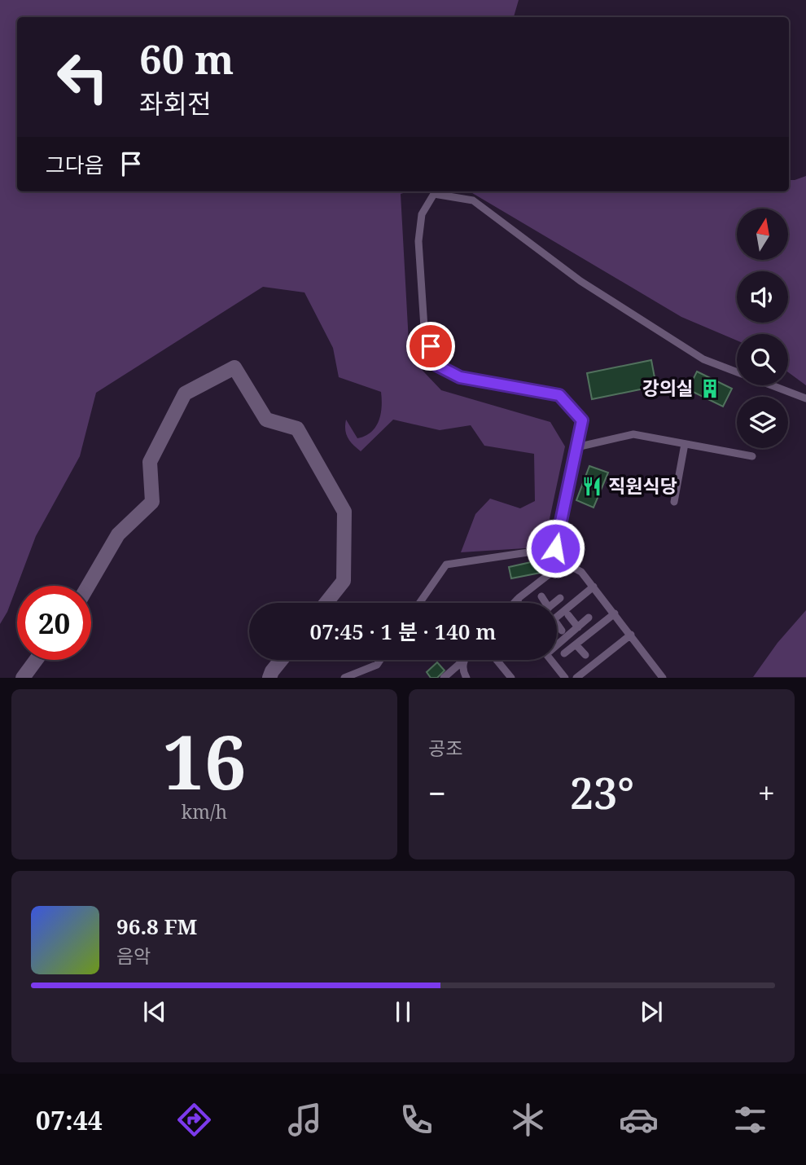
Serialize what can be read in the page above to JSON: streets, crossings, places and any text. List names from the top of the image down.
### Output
{
  "places": {
    "building": ["강의실"],
    "restaurant": ["직원식당"]
  },
  "north": "top",
  "page": {
    "turn": ["60 m", "좌회전"],
    "then": "그다음",
    "limit": "20",
    "trip": "07:45 · 1 분 · 140 m",
    "tile": [
      ["16", "km/h"],
      "공조"
    ],
    "heat": ["−", "23°", "+"],
    "song": ["96.8 FM", "음악"],
    "tabs": "07:44"
  }
}
